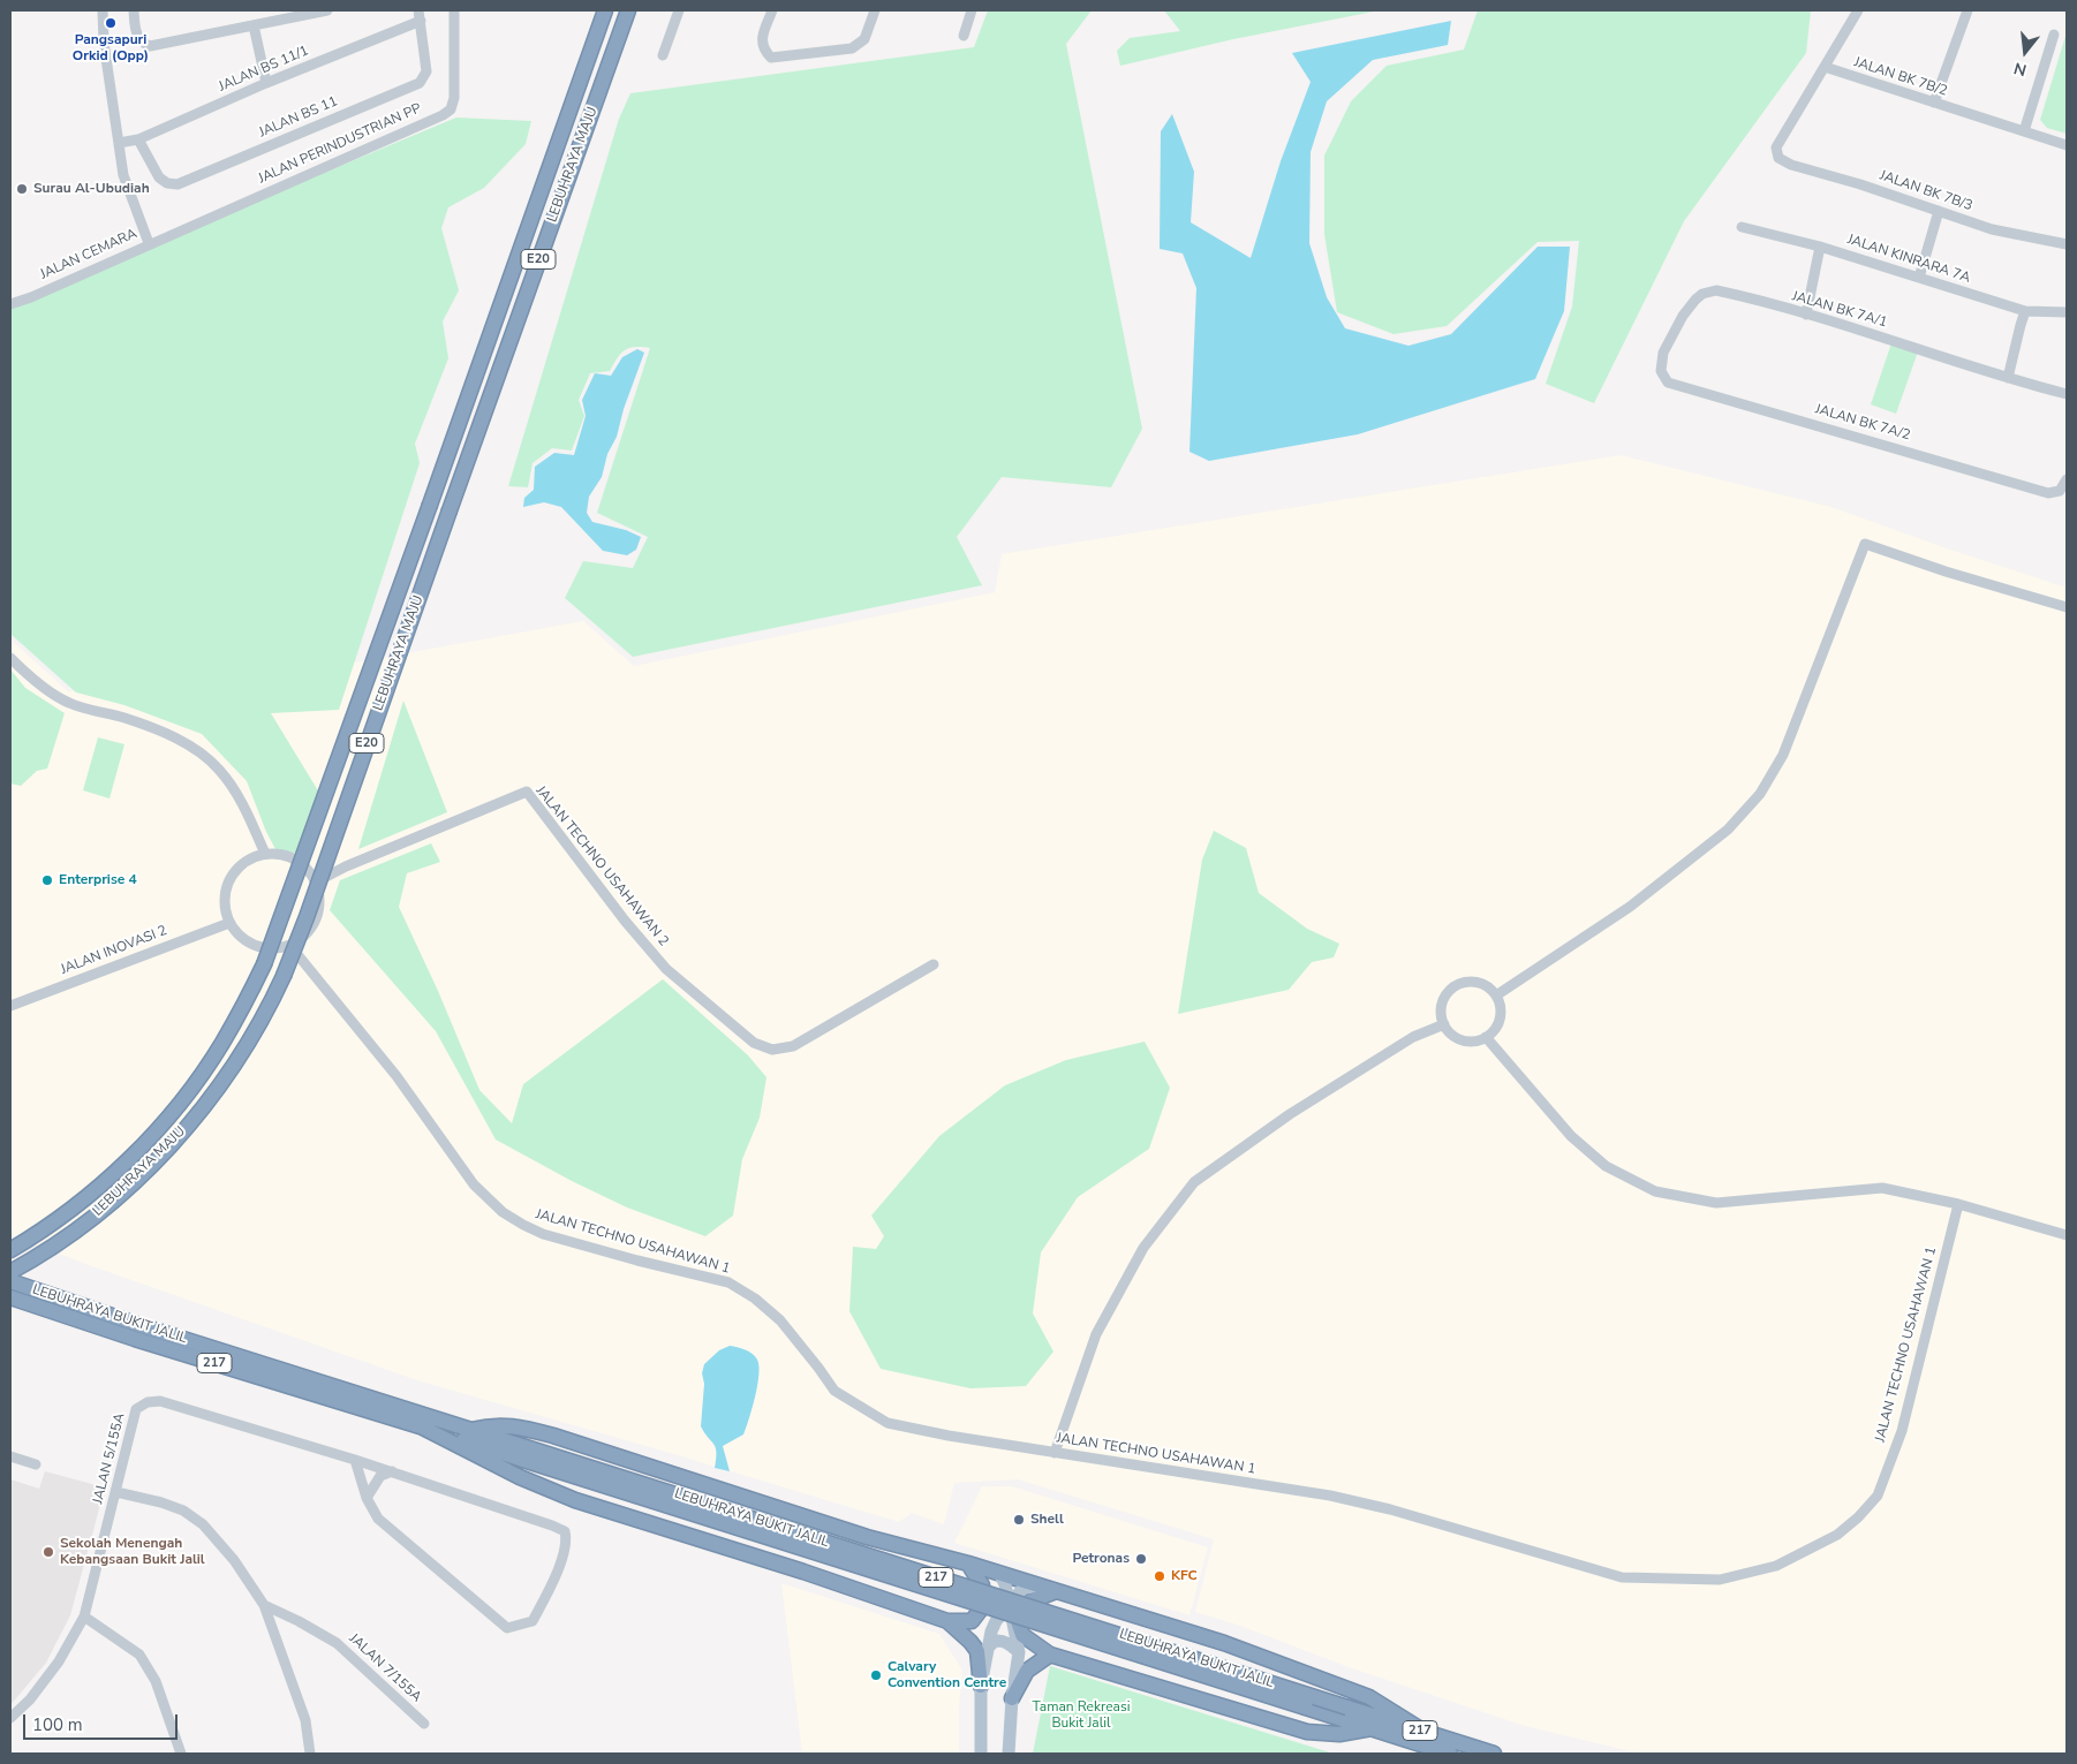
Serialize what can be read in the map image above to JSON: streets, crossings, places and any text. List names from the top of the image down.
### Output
{
  "streets": {
    "highway": [
      "LEBUHRAYA MAJU",
      "E20",
      "LEBUHRAYA BUKIT JALIL",
      "217"
    ],
    "street": [
      "JALAN BS 11/1",
      "JALAN BK 7B/2",
      "JALAN BS 11",
      "JALAN PERINDUSTRIAN PP",
      "JALAN BK 7B/3",
      "JALAN CEMARA",
      "JALAN KINRARA 7A",
      "JALAN BK 7A/1",
      "JALAN BK 7A/2",
      "JALAN TECHNO USAHAWAN 2",
      "JALAN INOVASI 2",
      "JALAN TECHNO USAHAWAN 1",
      "JALAN 5/155A",
      "JALAN 7/155A"
    ]
  },
  "crossings": [
    ["JALAN BS 11/1", "JALAN BS 11"],
    ["JALAN BS 11/1", "JALAN CEMARA"],
    ["JALAN BK 7B/2", "JALAN BK 7B/3"],
    ["JALAN PERINDUSTRIAN PP", "JALAN CEMARA"],
    ["LEBUHRAYA MAJU", "LEBUHRAYA BUKIT JALIL"],
    ["JALAN BK 7A/1", "JALAN BK 7A/2"],
    ["JALAN TECHNO USAHAWAN 2", "JALAN INOVASI 2"],
    ["JALAN TECHNO USAHAWAN 2", "JALAN TECHNO USAHAWAN 1"],
    ["JALAN INOVASI 2", "JALAN TECHNO USAHAWAN 1"]
  ],
  "parks": ["Taman Rekreasi Bukit Jalil"],
  "places": [
    "Pangsapuri Orkid (Opp)",
    "Surau Al-Ubudiah",
    "Enterprise 4",
    "Shell",
    "Sekolah Menengah Kebangsaan Bukit Jalil",
    "Petronas",
    "KFC",
    "Calvary Convention Centre"
  ],
  "scale_bar": "100 m",
  "north": "bottom"
}
